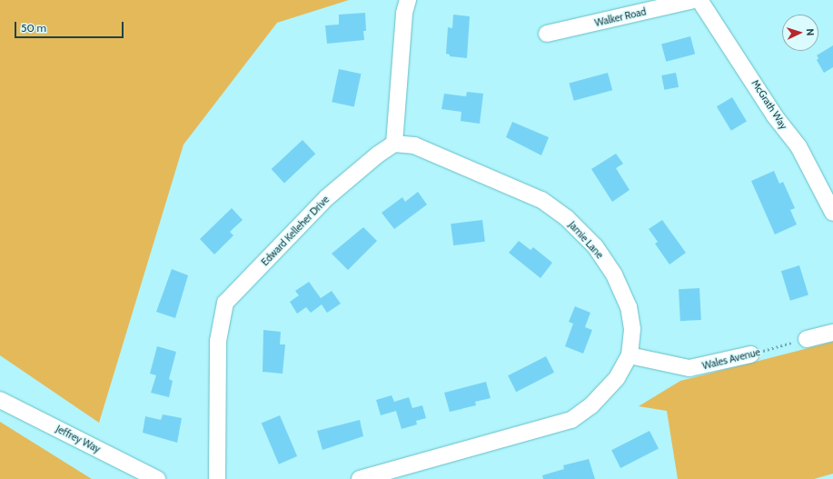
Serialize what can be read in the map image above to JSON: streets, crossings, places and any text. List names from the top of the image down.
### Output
{
  "streets": {
    "street": [
      "Walker Road",
      "McGrath Way",
      "Edward Kelleher Drive",
      "Jamie Lane",
      "Wales Avenue",
      "Jeffrey Way"
    ]
  },
  "crossings": [
    ["Edward Kelleher Drive", "Jamie Lane"],
    ["Jamie Lane", "Wales Avenue"]
  ],
  "scale_bar": "50 m",
  "north": "right"
}
